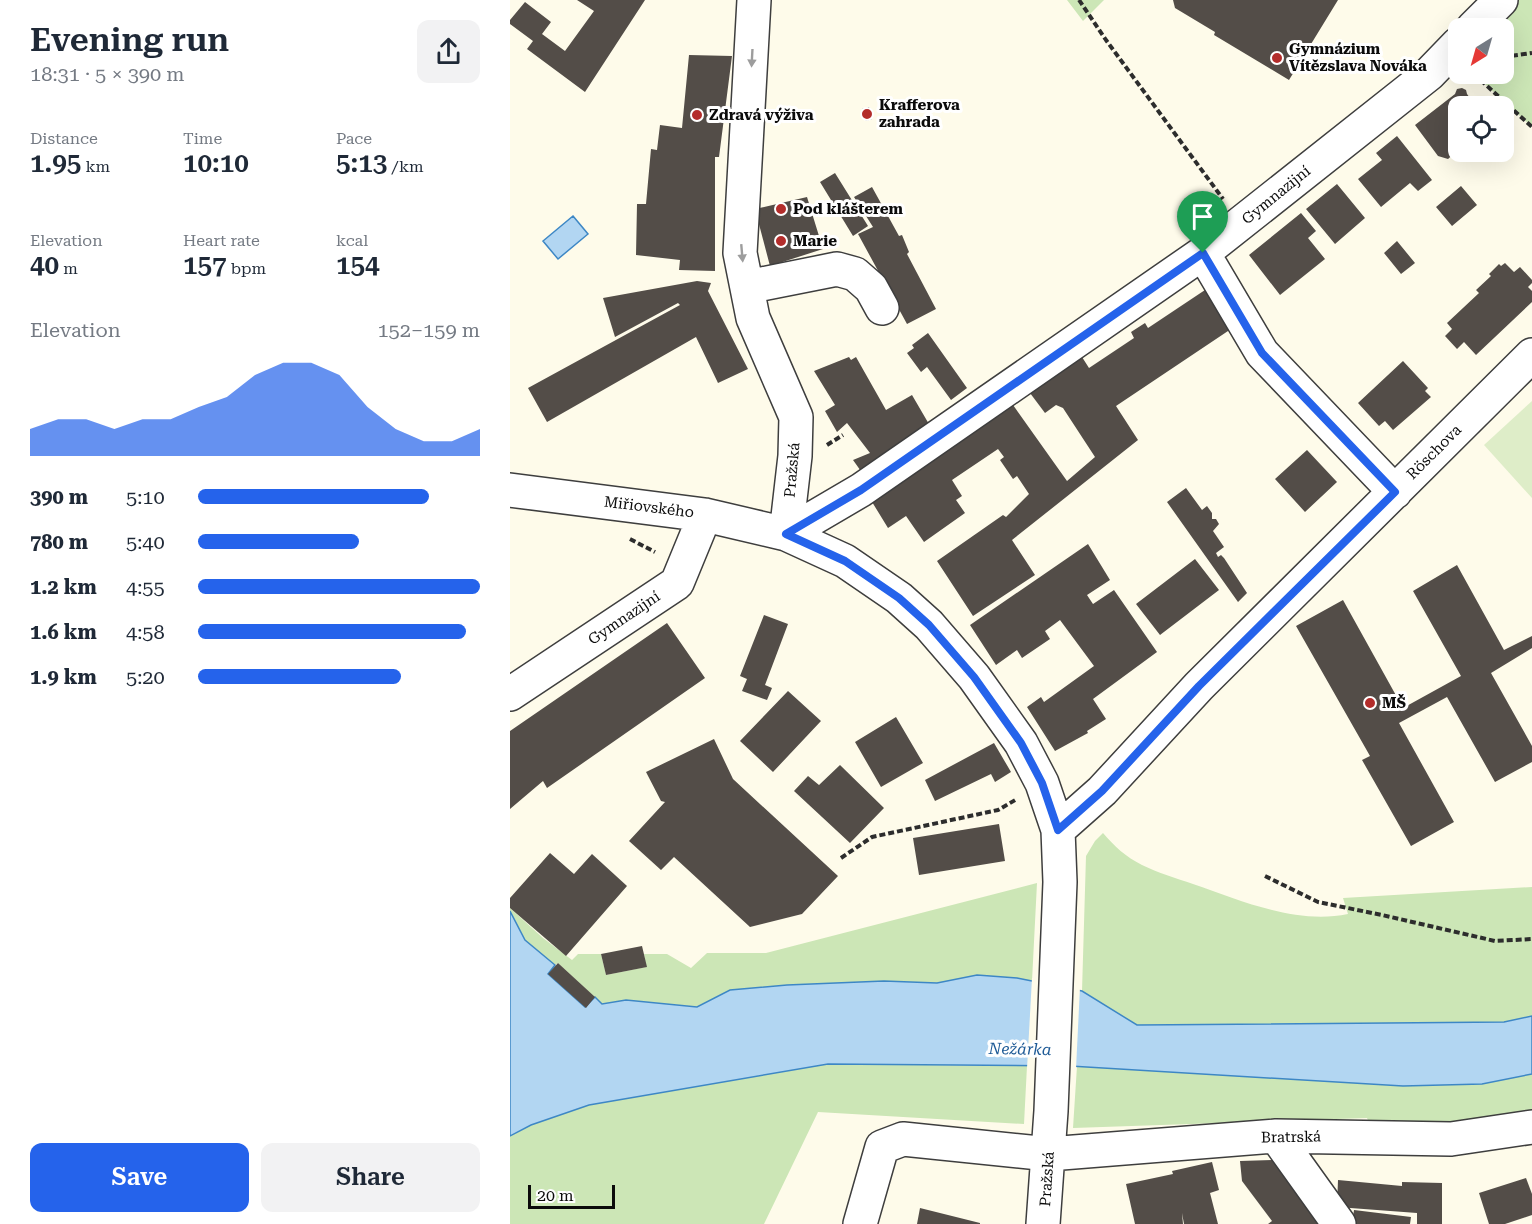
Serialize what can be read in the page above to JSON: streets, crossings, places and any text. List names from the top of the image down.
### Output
{
  "streets": {
    "street": [
      "Gymnazijní",
      "Röschova",
      "Pražská",
      "Miřiovského",
      "Bratrská"
    ]
  },
  "crossings": [
    ["Gymnazijní", "Pražská"],
    ["Gymnazijní", "Miřiovského"],
    ["Röschova", "Pražská"],
    ["Pražská", "Miřiovského"],
    ["Pražská", "Bratrská"]
  ],
  "water": ["Nežárka"],
  "places": [
    "Gymnázium Vítězslava Nováka",
    "Krafferova zahrada",
    "Zdravá výživa",
    "Pod klášterem",
    "Marie",
    "MŠ"
  ],
  "scale_bar": "20 m",
  "north": "bottom left",
  "page": {
    "heading": ["Evening run", "18:31 · 5 × 390 m"],
    "stats": [
      ["Distance", "1.95 km"],
      ["Time", "10:10"],
      ["Pace", "5:13 /km"],
      ["Elevation", "40 m"],
      ["Heart rate", "157 bpm"],
      ["kcal", "154"]
    ],
    "chart": ["Elevation", "152–159 m"],
    "list": [
      {
        "name": "390 m",
        "note": "5:10"
      },
      {
        "name": "780 m",
        "note": "5:40"
      },
      {
        "name": "1.2 km",
        "note": "4:55"
      },
      {
        "name": "1.6 km",
        "note": "4:58"
      },
      {
        "name": "1.9 km",
        "note": "5:20"
      }
    ],
    "buttons": ["Save", "Share"],
    "scale": "20 m"
  }
}
